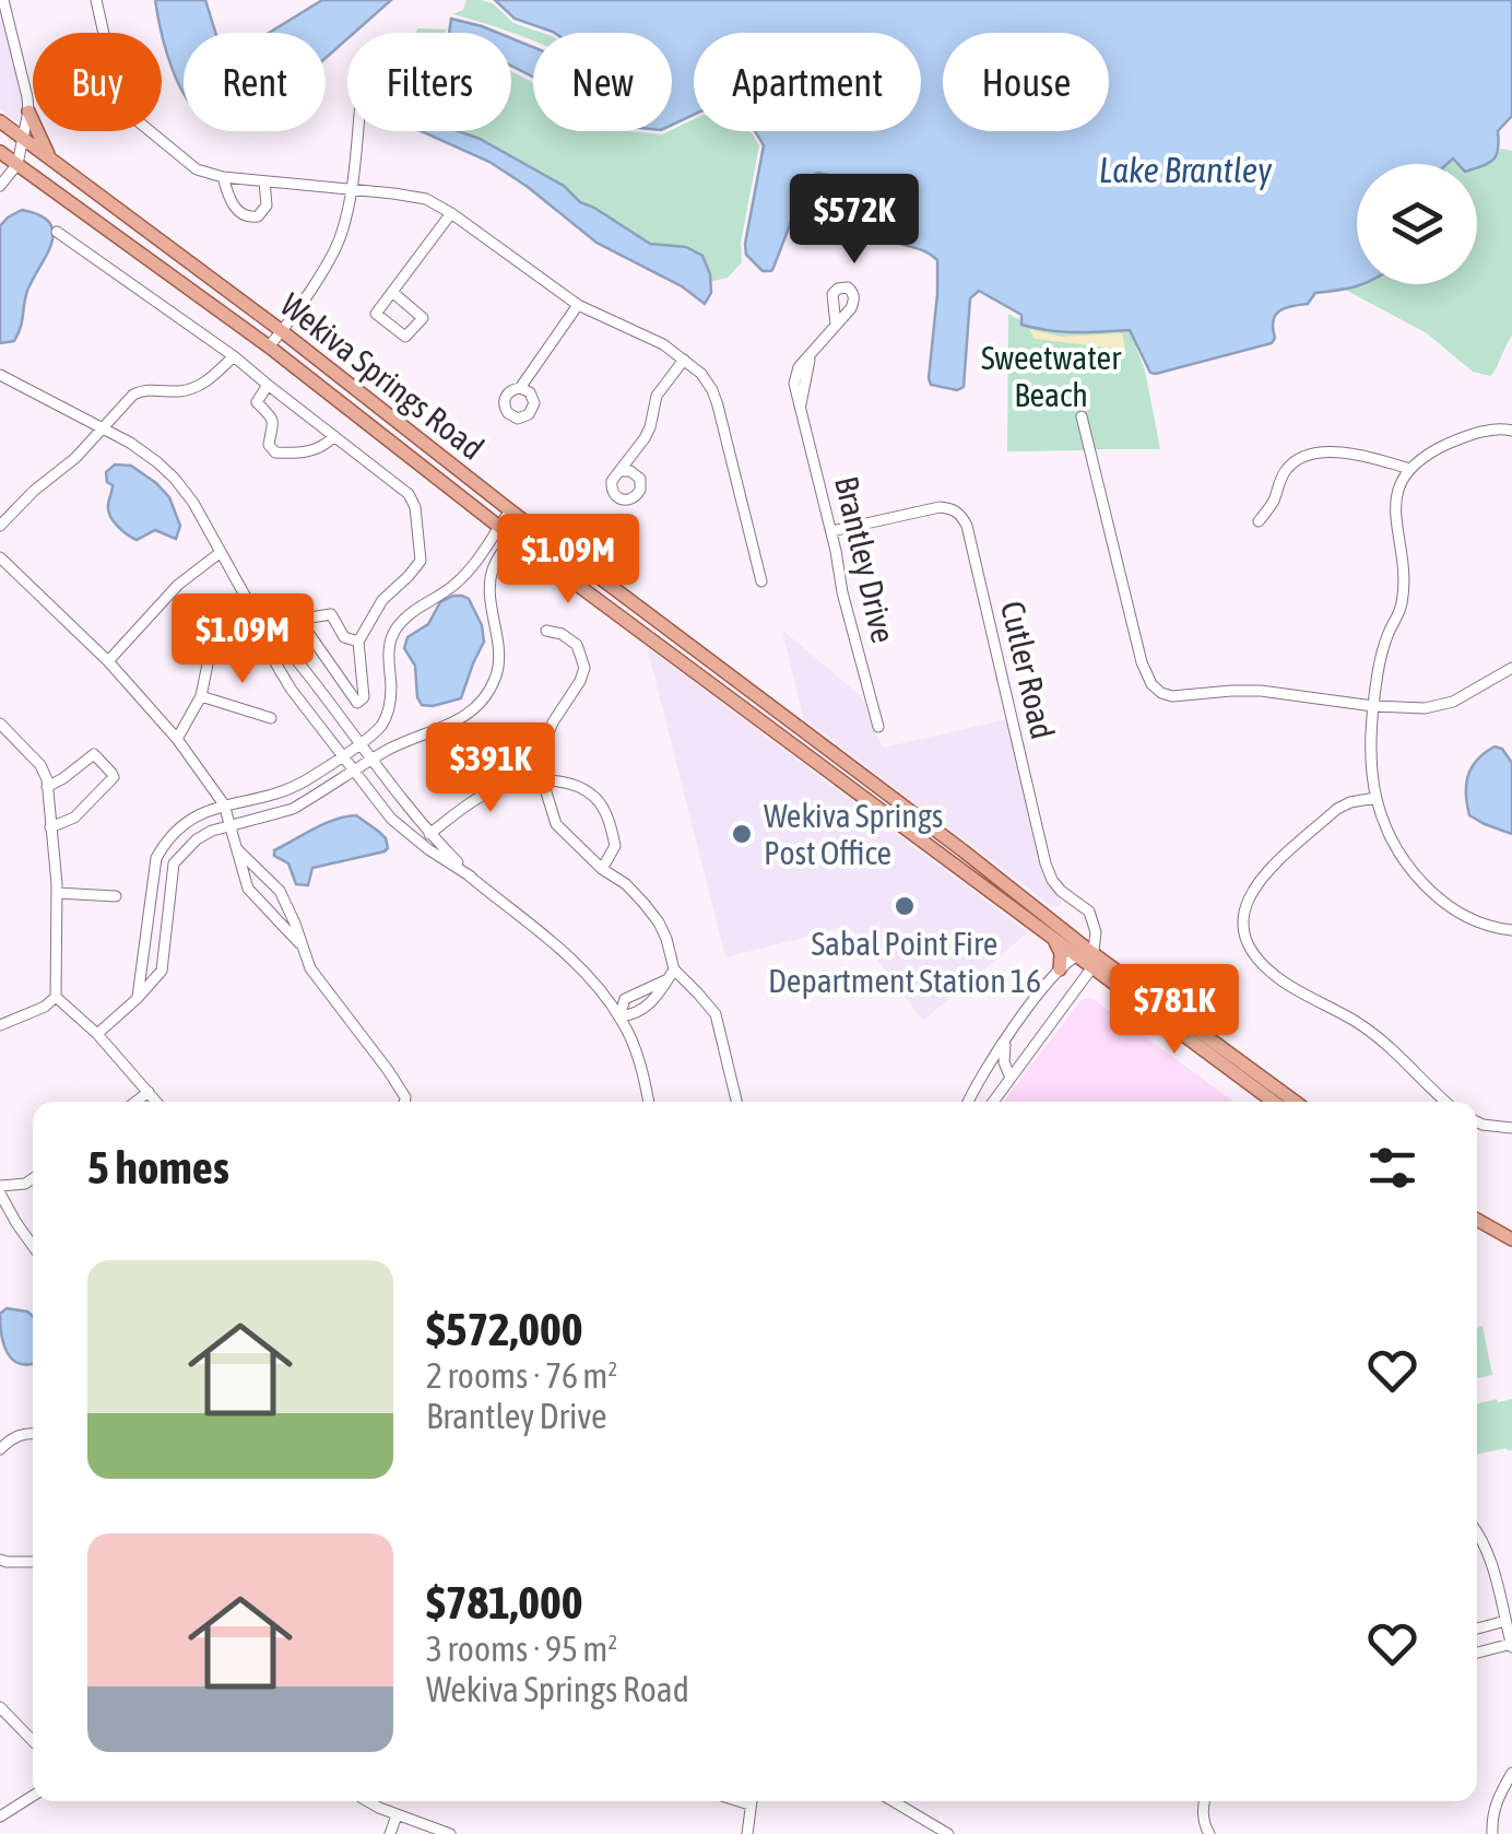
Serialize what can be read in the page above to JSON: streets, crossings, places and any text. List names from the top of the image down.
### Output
{
  "streets": {
    "main road": ["Wekiva Springs Road"],
    "street": ["Brantley Drive", "Cutler Road"]
  },
  "crossings": [
    ["Wekiva Springs Road", "Cutler Road"],
    ["Brantley Drive", "Cutler Road"]
  ],
  "water": ["Lake Brantley"],
  "parks": ["Sweetwater Beach"],
  "places": ["Wekiva Springs Post Office", "Sabal Point Fire Department Station 16"],
  "page": {
    "chip": [
      "Buy",
      "Rent",
      "Filters",
      "New",
      "Apartment",
      "House"
    ],
    "price": [
      "$572K",
      "$1.09M",
      "$1.09M",
      "$391K",
      "$781K"
    ],
    "heading": "5 homes",
    "list": [
      {
        "name": "$572,000",
        "note": "2 rooms · 76 m² · Brantley Drive"
      },
      {
        "name": "$781,000",
        "note": "3 rooms · 95 m² · Wekiva Springs Road"
      }
    ]
  }
}
